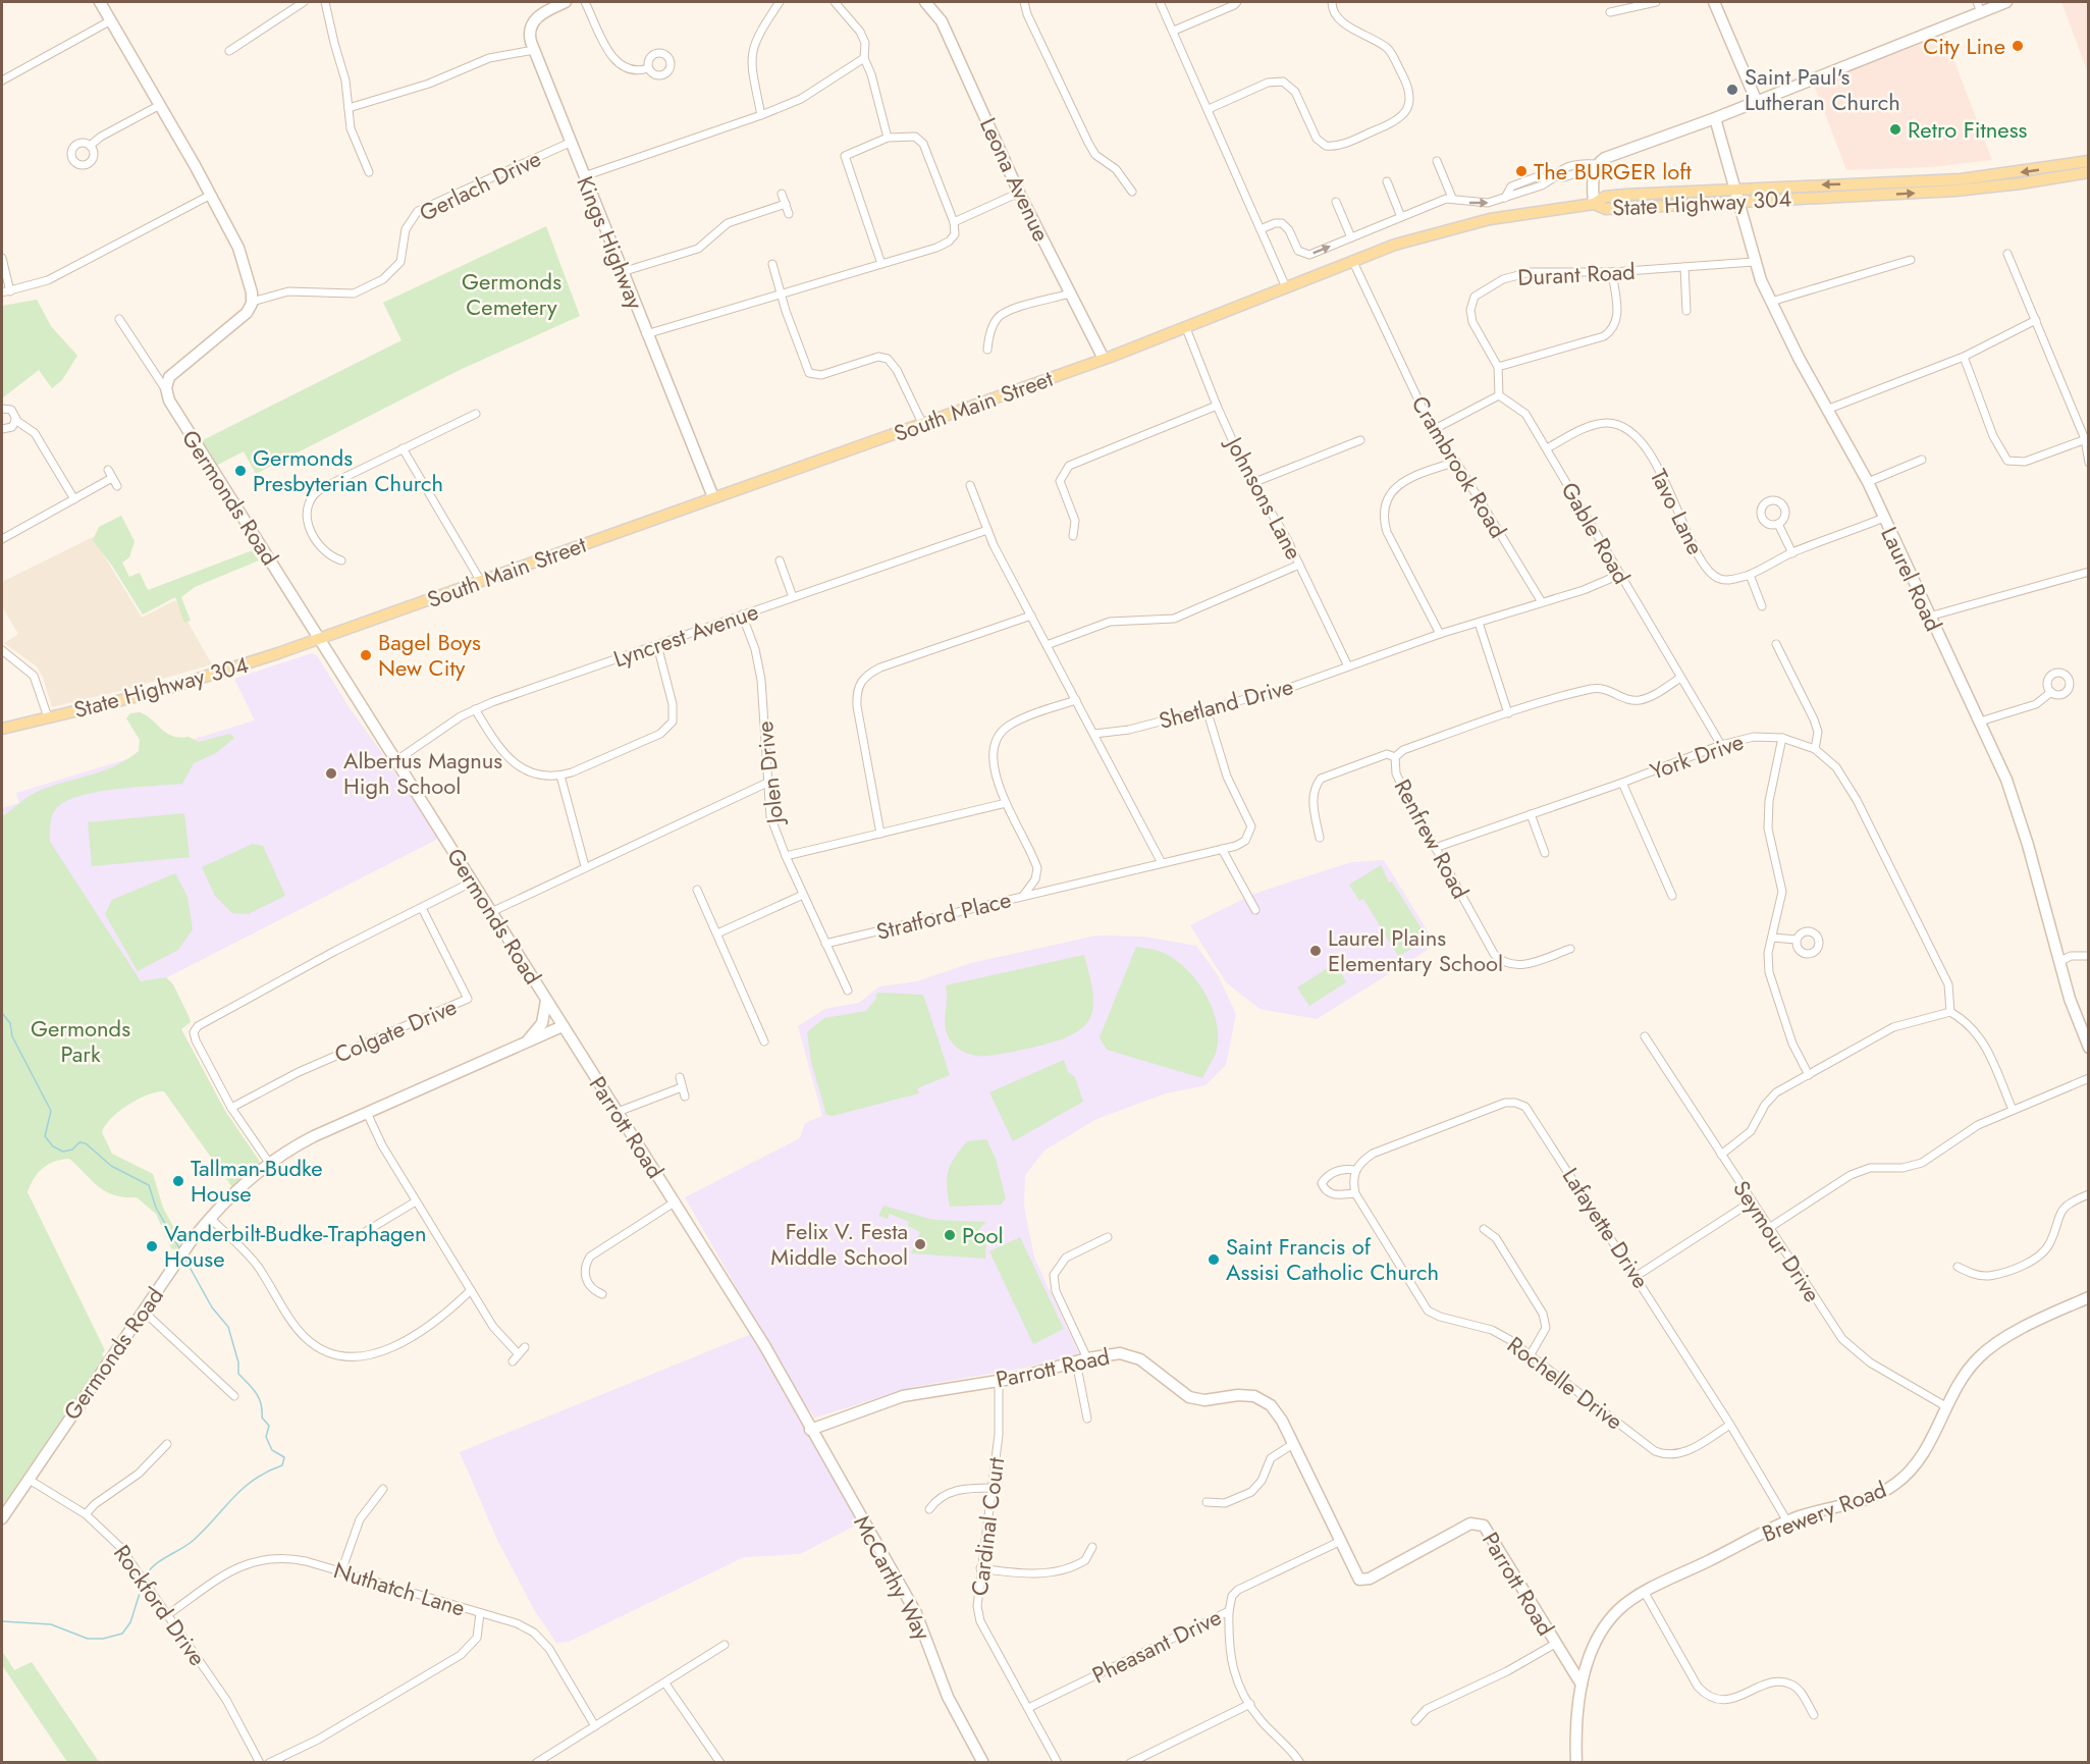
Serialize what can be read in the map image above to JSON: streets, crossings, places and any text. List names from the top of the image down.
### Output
{
  "streets": {
    "main road": ["State Highway 304", "South Main Street"],
    "street": [
      "Leona Avenue",
      "Gerlach Drive",
      "Kings Highway",
      "Durant Road",
      "Crambrook Road",
      "Germonds Road",
      "Johnsons Lane",
      "Tavo Lane",
      "Gable Road",
      "Laurel Road",
      "Lyncrest Avenue",
      "Shetland Drive",
      "York Drive",
      "Jolen Drive",
      "Renfrew Road",
      "Stratford Place",
      "Colgate Drive",
      "Parrott Road",
      "Lafayette Drive",
      "Seymour Drive",
      "Rochelle Drive",
      "Brewery Road",
      "Cardinal Court",
      "McCarthy Way",
      "Nuthatch Lane",
      "Rockford Drive",
      "Pheasant Drive"
    ]
  },
  "crossings": [
    ["Leona Avenue", "South Main Street"],
    ["Gerlach Drive", "Kings Highway"],
    ["State Highway 304", "South Main Street"],
    ["State Highway 304", "Germonds Road"],
    ["State Highway 304", "Laurel Road"],
    ["Kings Highway", "South Main Street"],
    ["Durant Road", "Gable Road"],
    ["Durant Road", "Laurel Road"],
    ["South Main Street", "Crambrook Road"],
    ["South Main Street", "Germonds Road"],
    ["South Main Street", "Johnsons Lane"],
    ["Crambrook Road", "Shetland Drive"],
    ["Germonds Road", "Lyncrest Avenue"],
    ["Germonds Road", "Parrott Road"],
    ["Germonds Road", "Rockford Drive"],
    ["Johnsons Lane", "Shetland Drive"],
    ["Tavo Lane", "Gable Road"],
    ["Tavo Lane", "Laurel Road"],
    ["Gable Road", "Shetland Drive"],
    ["Gable Road", "York Drive"],
    ["Gable Road", "Renfrew Road"],
    ["Lyncrest Avenue", "Jolen Drive"],
    ["York Drive", "Renfrew Road"],
    ["Jolen Drive", "Stratford Place"],
    ["Parrott Road", "Brewery Road"],
    ["Parrott Road", "Cardinal Court"],
    ["Parrott Road", "McCarthy Way"],
    ["Parrott Road", "Pheasant Drive"],
    ["Lafayette Drive", "Rochelle Drive"],
    ["Lafayette Drive", "Brewery Road"],
    ["Seymour Drive", "Brewery Road"],
    ["Cardinal Court", "Pheasant Drive"],
    ["Nuthatch Lane", "Rockford Drive"]
  ],
  "parks": ["Germonds Cemetery", "Germonds Park"],
  "places": [
    "City Line",
    "Saint Paul's Lutheran Church",
    "Retro Fitness",
    "The BURGER loft",
    "Germonds Presbyterian Church",
    "Bagel Boys New City",
    "Albertus Magnus High School",
    "Laurel Plains Elementary School",
    "Tallman-Budke House",
    "Pool",
    "Felix V. Festa Middle School",
    "Vanderbilt-Budke-Traphagen House",
    "Saint Francis of Assisi Catholic Church"
  ]
}
